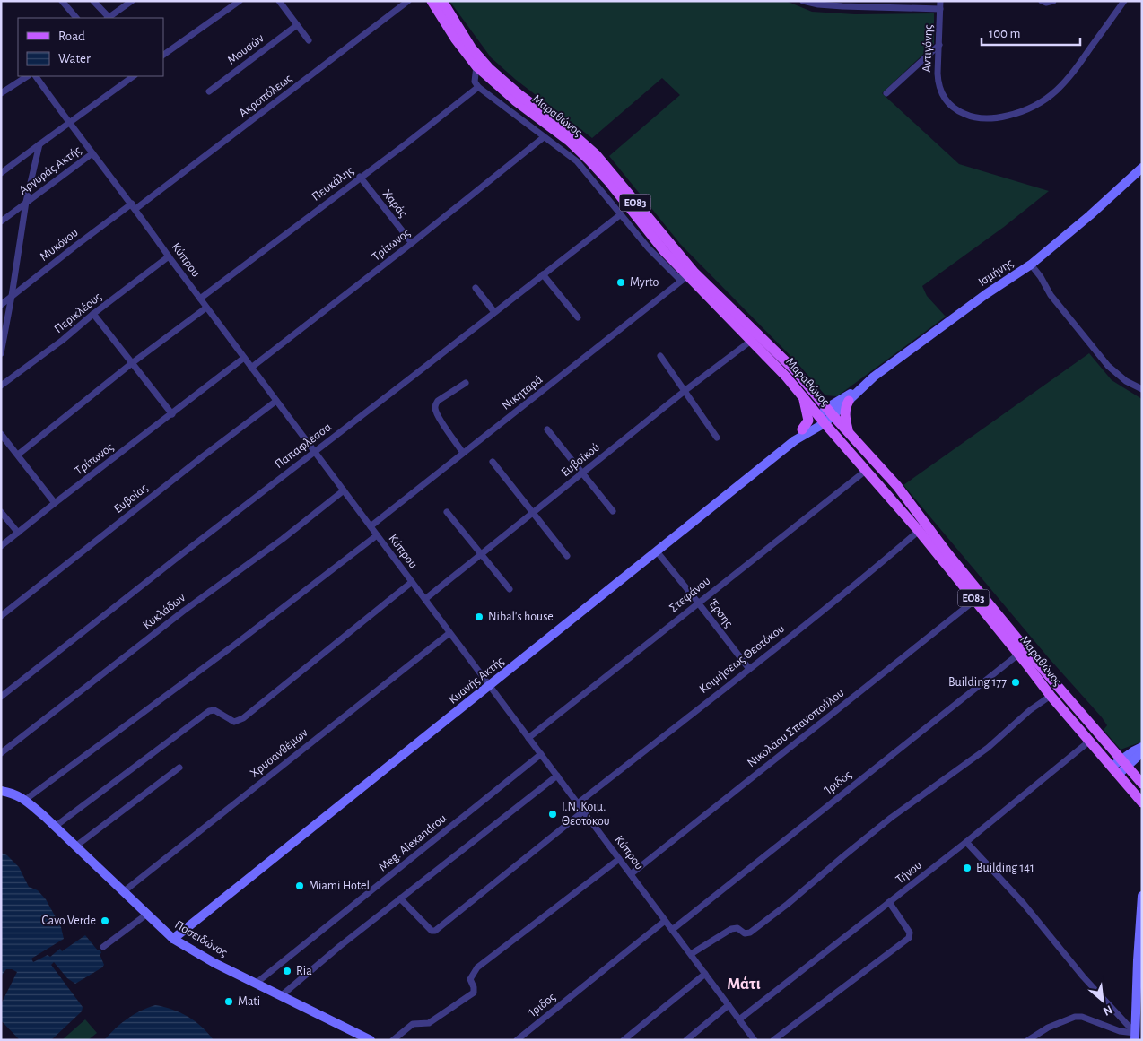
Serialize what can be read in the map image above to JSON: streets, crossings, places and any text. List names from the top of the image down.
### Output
{
  "streets": {
    "main road": ["Μαραθώνος", "ΕΟ83"],
    "street": [
      "Αντιγόνης",
      "Μουσών",
      "Ακροπόλεως",
      "Αργυράς Ακτής",
      "Πευκάλης",
      "Χαράς",
      "Μυκόνου",
      "Τρίτωνος",
      "Κύπρου",
      "Ισμήνης",
      "Περικλέους",
      "Νικηταρά",
      "Παπαφλέσσα",
      "Ευβοϊκού",
      "Ευβοίας",
      "Στεφάνου",
      "Κυκλάδων",
      "Έρσης",
      "Κοιμήσεως Θεοτόκου",
      "Κυανής Ακτής",
      "Νικολάου Σπανοπούλου",
      "Χρυσανθέμων",
      "Ίριδος",
      "Meg. Alexandrou",
      "Τήνου",
      "Ποσειδώνος"
    ]
  },
  "crossings": [
    ["Ακροπόλεως", "Μυκόνου"],
    ["Ακροπόλεως", "Κύπρου"],
    ["Μαραθώνος", "Νικηταρά"],
    ["Μαραθώνος", "Ευβοϊκού"],
    ["Μαραθώνος", "Στεφάνου"],
    ["Μαραθώνος", "Κοιμήσεως Θεοτόκου"],
    ["Μαραθώνος", "Κυανής Ακτής"],
    ["Μαραθώνος", "Νικολάου Σπανοπούλου"],
    ["Μαραθώνος", "Ίριδος"],
    ["Μαραθώνος", "Τήνου"],
    ["Αργυράς Ακτής", "Κύπρου"],
    ["Πευκάλης", "Χαράς"],
    ["Πευκάλης", "Κύπρου"],
    ["Χαράς", "Τρίτωνος"],
    ["Μυκόνου", "Κύπρου"],
    ["Τρίτωνος", "Κύπρου"],
    ["Κύπρου", "Περικλέους"],
    ["Κύπρου", "Νικηταρά"],
    ["Κύπρου", "Παπαφλέσσα"],
    ["Κύπρου", "Ευβοϊκού"],
    ["Κύπρου", "Ευβοίας"],
    ["Κύπρου", "Στεφάνου"],
    ["Κύπρου", "Κυκλάδων"],
    ["Κύπρου", "Κοιμήσεως Θεοτόκου"],
    ["Κύπρου", "Κυανής Ακτής"],
    ["Κύπρου", "Νικολάου Σπανοπούλου"],
    ["Κύπρου", "Χρυσανθέμων"],
    ["Κύπρου", "Ίριδος"],
    ["Κύπρου", "Meg. Alexandrou"],
    ["Κύπρου", "Τήνου"],
    ["Στεφάνου", "Έρσης"],
    ["Έρσης", "Κοιμήσεως Θεοτόκου"],
    ["Έρσης", "Κυανής Ακτής"],
    ["Κυανής Ακτής", "Ποσειδώνος"],
    ["Χρυσανθέμων", "Ποσειδώνος"],
    ["Meg. Alexandrou", "Ποσειδώνος"]
  ],
  "districts": ["Μάτι"],
  "places": [
    "Myrto",
    "Nibal's house",
    "Building 177",
    "Ι.Ν. Κοιμ. Θεοτόκου",
    "Building 141",
    "Miami Hotel",
    "Cavo Verde",
    "Ria",
    "Mati"
  ],
  "legend": ["Road", "Water"],
  "scale_bar": "100 m",
  "north": "bottom right"
}
